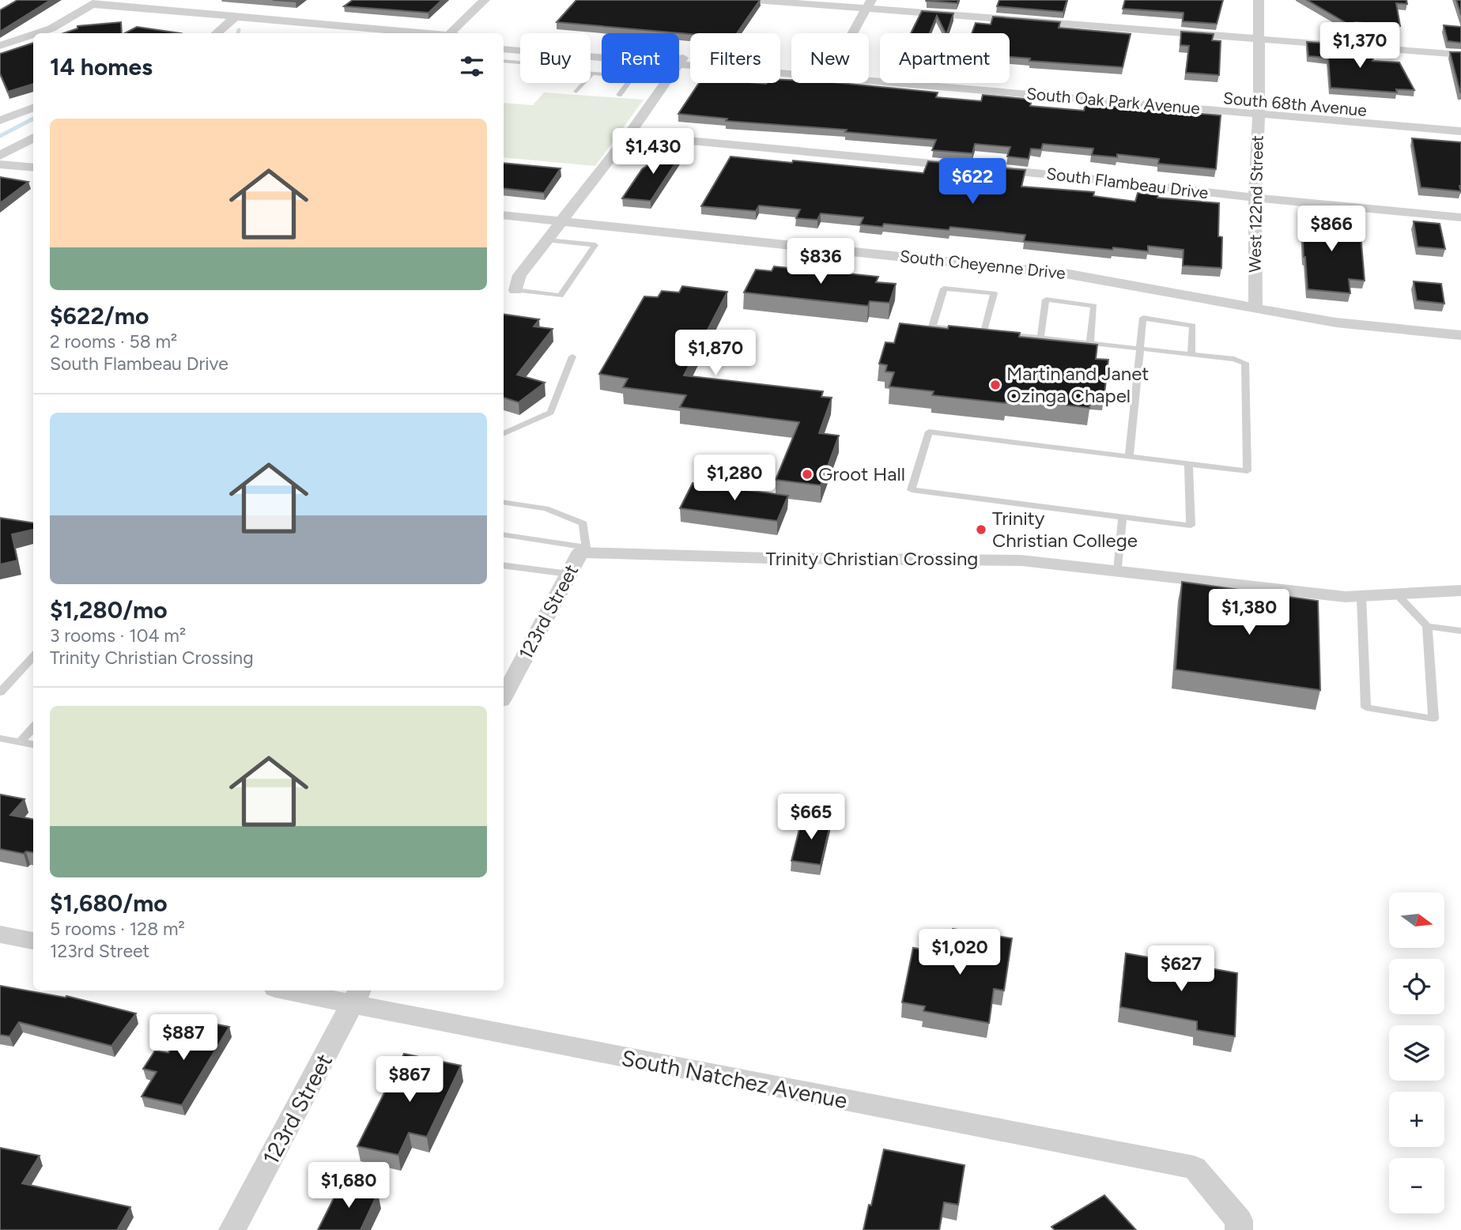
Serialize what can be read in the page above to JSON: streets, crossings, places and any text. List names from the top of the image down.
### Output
{
  "streets": {
    "street": [
      "South Oak Park Avenue",
      "South 68th Avenue",
      "South Flambeau Drive",
      "West 122nd Street",
      "South Cheyenne Drive",
      "Trinity Christian Crossing",
      "123rd Street",
      "South Natchez Avenue"
    ]
  },
  "crossings": [
    ["South Oak Park Avenue", "South 68th Avenue"],
    ["South Oak Park Avenue", "West 122nd Street"],
    ["South 68th Avenue", "West 122nd Street"],
    ["South Flambeau Drive", "West 122nd Street"],
    ["West 122nd Street", "South Cheyenne Drive"],
    ["Trinity Christian Crossing", "123rd Street"],
    ["123rd Street", "South Natchez Avenue"]
  ],
  "places": ["Martin and Janet Ozinga Chapel", "Groot Hall", "Trinity Christian College"],
  "north": "right",
  "page": {
    "price": [
      "$1,370",
      "$1,430",
      "$622",
      "$866",
      "$836",
      "$1,870",
      "$1,280",
      "$1,380",
      "$665",
      "$1,020",
      "$627",
      "$887",
      "$867",
      "$1,680"
    ],
    "chip": [
      "Buy",
      "Rent",
      "Filters",
      "New",
      "Apartment"
    ],
    "heading": "14 homes",
    "list": [
      {
        "name": "$622/mo",
        "note": "2 rooms · 58 m² · South Flambeau Drive"
      },
      {
        "name": "$1,280/mo",
        "note": "3 rooms · 104 m² · Trinity Christian Crossing"
      },
      {
        "name": "$1,680/mo",
        "note": "5 rooms · 128 m² · 123rd Street"
      }
    ],
    "map_buttons": ["+", "−"]
  }
}
